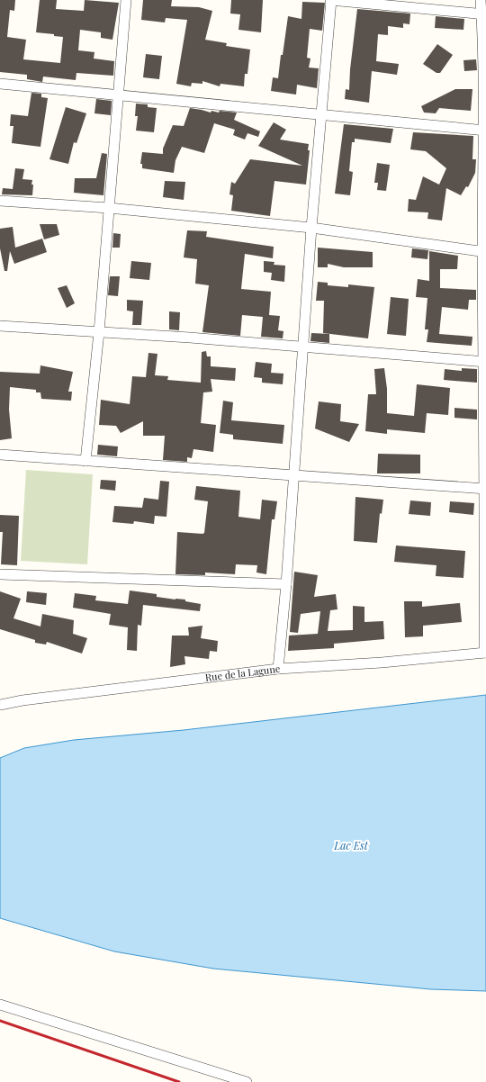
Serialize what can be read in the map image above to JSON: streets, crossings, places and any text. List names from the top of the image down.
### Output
{
  "streets": {
    "street": ["Rue de la Lagune"]
  },
  "water": ["Lac Est"]
}
